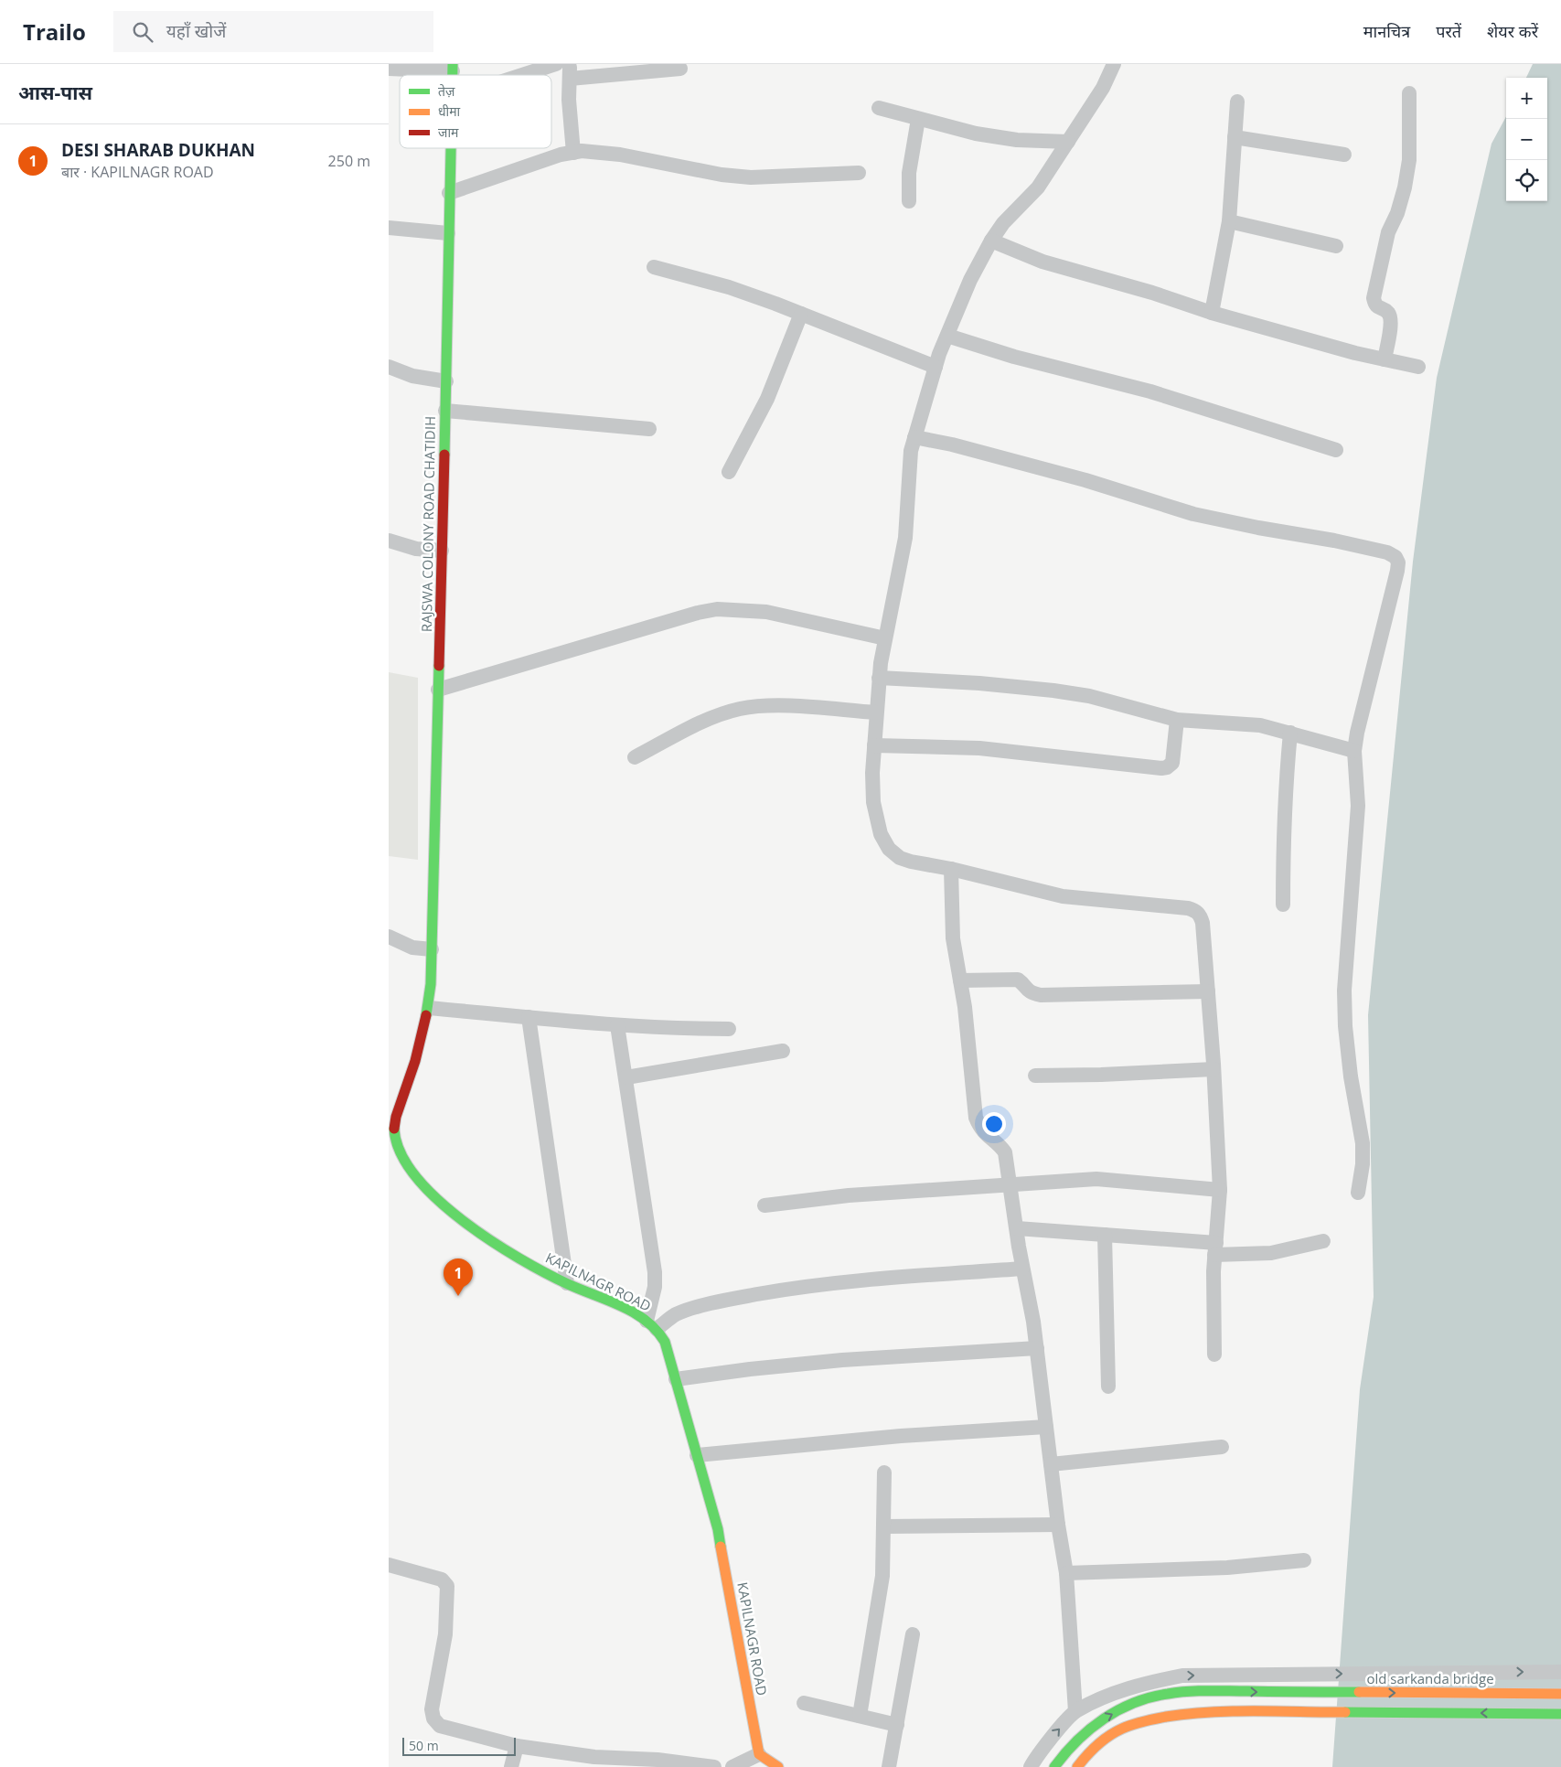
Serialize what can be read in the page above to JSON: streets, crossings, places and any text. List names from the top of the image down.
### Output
{
  "streets": {
    "street": ["RAJSWA COLONY ROAD CHATIDIH", "KAPILNAGR ROAD", "old sarkanda bridge"]
  },
  "crossings": [
    ["RAJSWA COLONY ROAD CHATIDIH", "KAPILNAGR ROAD"]
  ],
  "legend": ["तेज़", "धीमा", "जाम"],
  "scale_bar": "50 m",
  "page": {
    "header": "Trailo",
    "search": "यहाँ खोजें",
    "nav": ["मानचित्र", "परतें", "शेयर करें"],
    "heading": "आस-पास",
    "map_buttons": ["+", "−"],
    "list": [
      {
        "mark": "1",
        "name": "DESI SHARAB DUKHAN",
        "note": "बार · KAPILNAGR ROAD",
        "value": "250 m"
      }
    ],
    "pins": "1",
    "scale": "50 m"
  }
}
